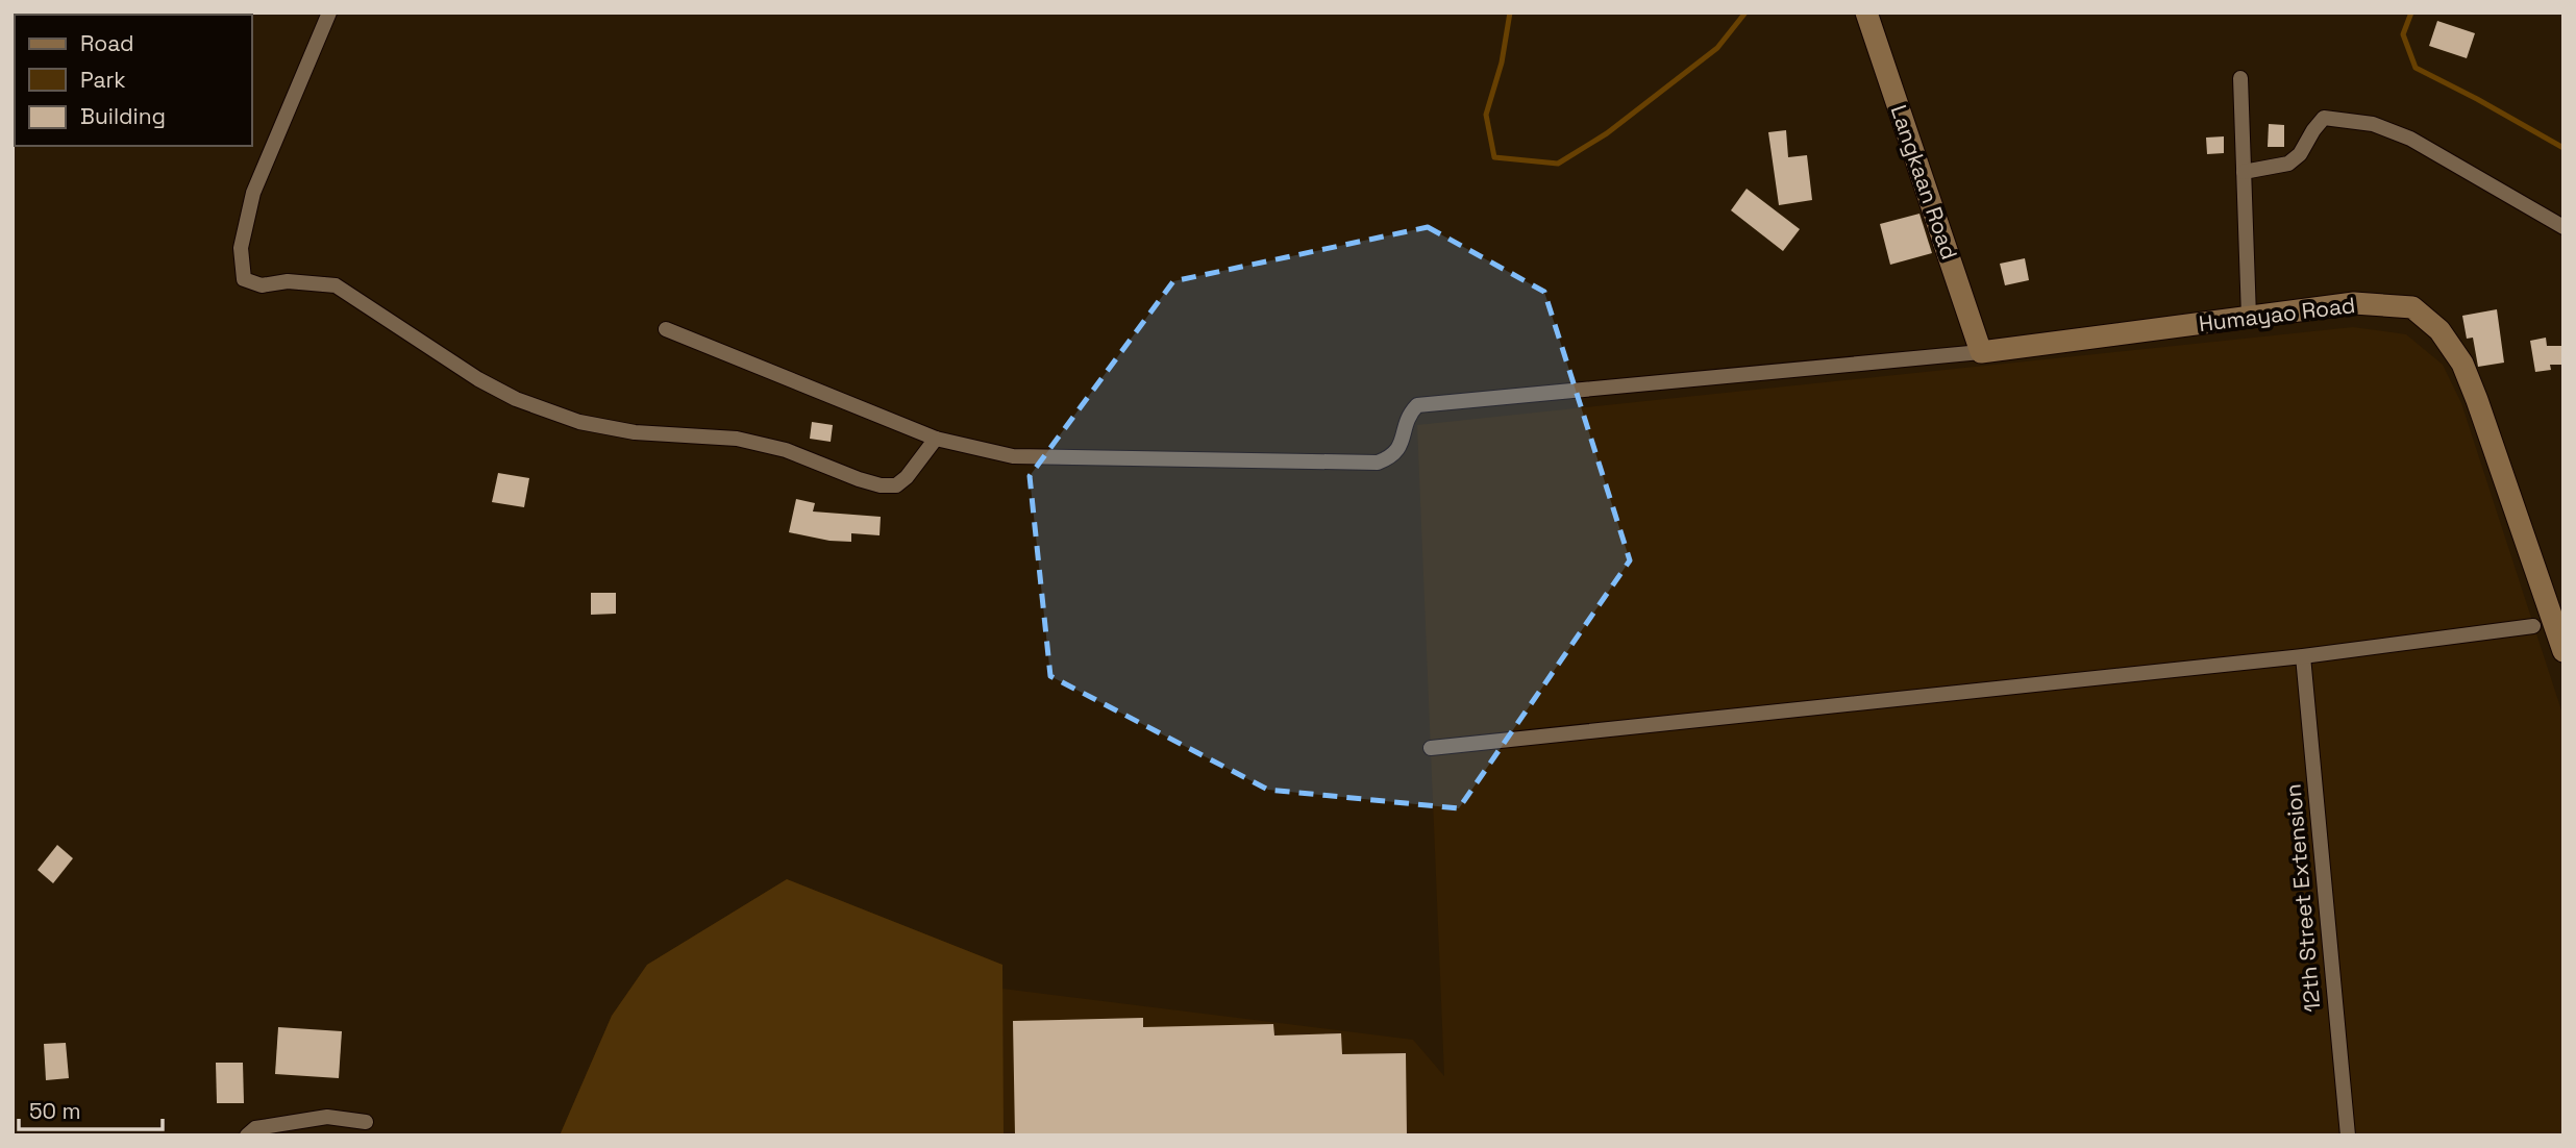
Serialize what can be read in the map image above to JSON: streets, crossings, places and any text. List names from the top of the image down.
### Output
{
  "streets": {
    "street": ["Langkaan Road", "Humayao Road", "12th Street Extension"]
  },
  "crossings": [
    ["Langkaan Road", "Humayao Road"]
  ],
  "legend": ["Road", "Park", "Building"],
  "scale_bar": "50 m"
}
